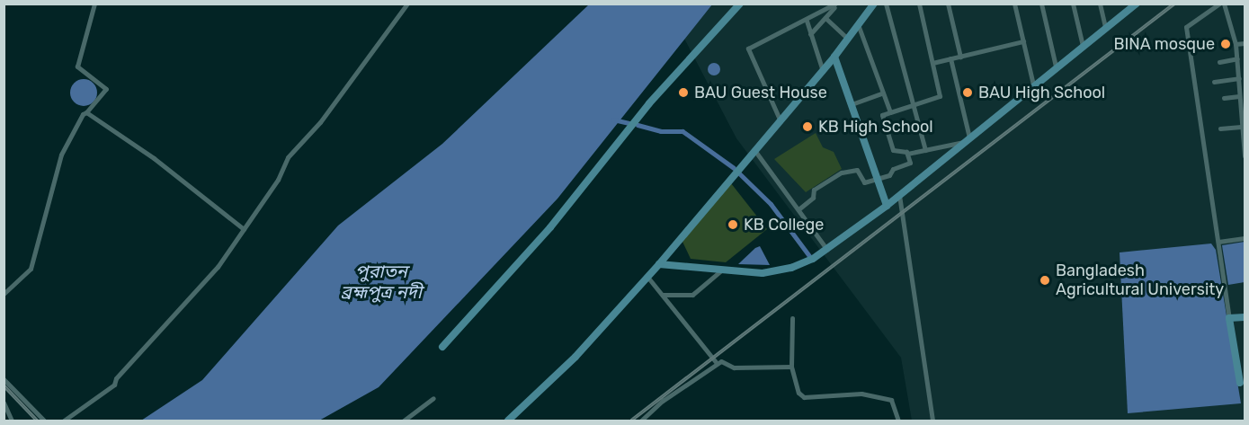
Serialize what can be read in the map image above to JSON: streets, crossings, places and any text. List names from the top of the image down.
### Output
{
  "water": ["পুরাতন ব্রহ্মপুত্র নদী"],
  "places": [
    "BINA mosque",
    "BAU Guest House",
    "BAU High School",
    "KB High School",
    "KB College",
    "Bangladesh Agricultural University"
  ]
}
